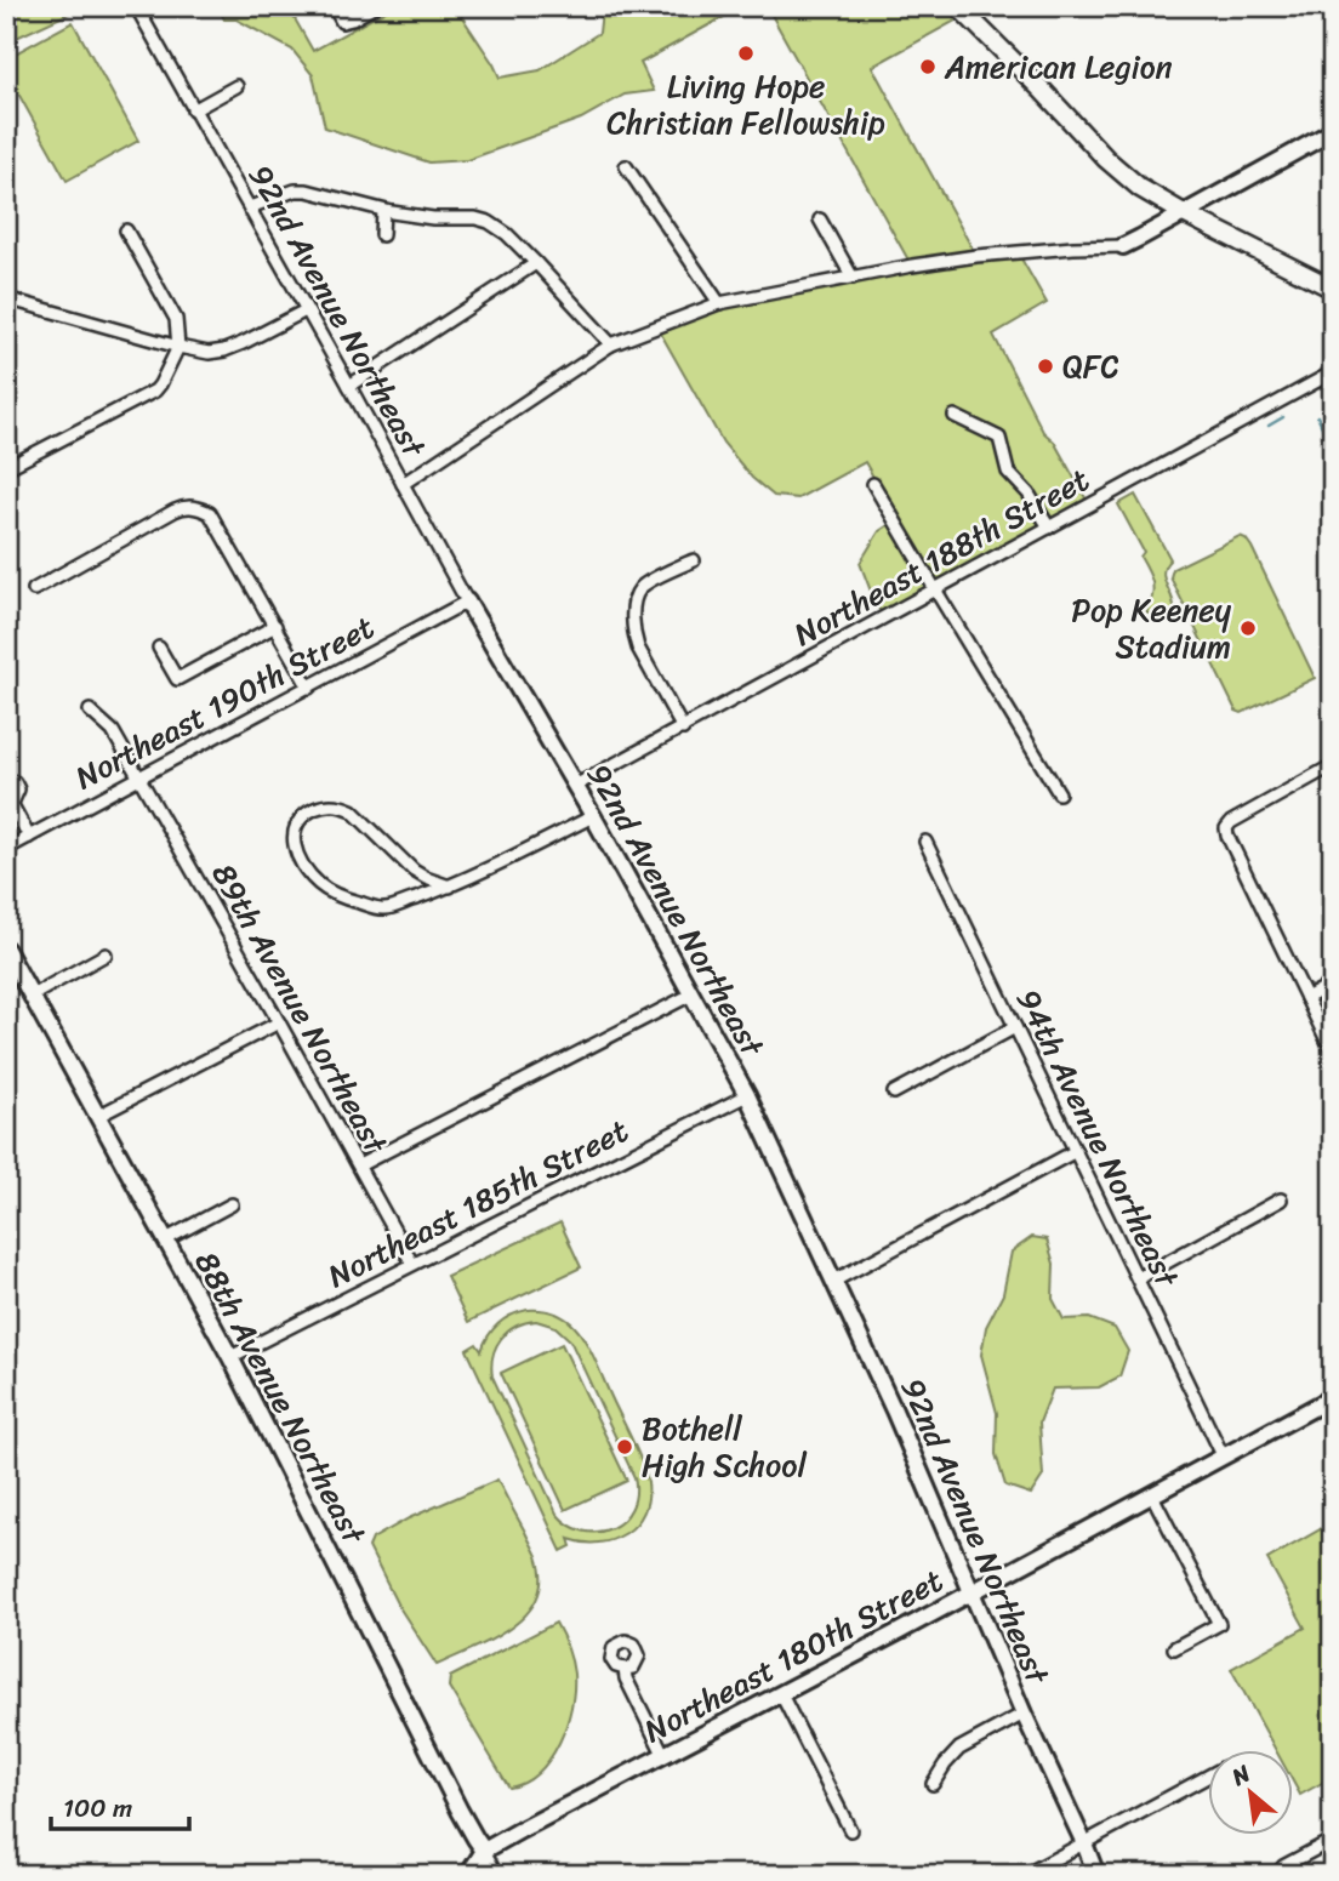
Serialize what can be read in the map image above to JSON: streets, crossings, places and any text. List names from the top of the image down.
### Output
{
  "streets": {
    "street": [
      "92nd Avenue Northeast",
      "Northeast 188th Street",
      "Northeast 190th Street",
      "89th Avenue Northeast",
      "94th Avenue Northeast",
      "Northeast 185th Street",
      "88th Avenue Northeast",
      "Northeast 180th Street"
    ]
  },
  "crossings": [
    ["92nd Avenue Northeast", "Northeast 188th Street"],
    ["92nd Avenue Northeast", "Northeast 190th Street"],
    ["92nd Avenue Northeast", "Northeast 185th Street"],
    ["92nd Avenue Northeast", "Northeast 180th Street"],
    ["Northeast 190th Street", "89th Avenue Northeast"],
    ["89th Avenue Northeast", "Northeast 185th Street"],
    ["94th Avenue Northeast", "Northeast 180th Street"],
    ["Northeast 185th Street", "88th Avenue Northeast"],
    ["88th Avenue Northeast", "Northeast 180th Street"]
  ],
  "places": [
    "Living Hope Christian Fellowship",
    "American Legion",
    "QFC",
    "Pop Keeney Stadium",
    "Bothell High School"
  ],
  "scale_bar": "100 m",
  "north": "top left"
}
